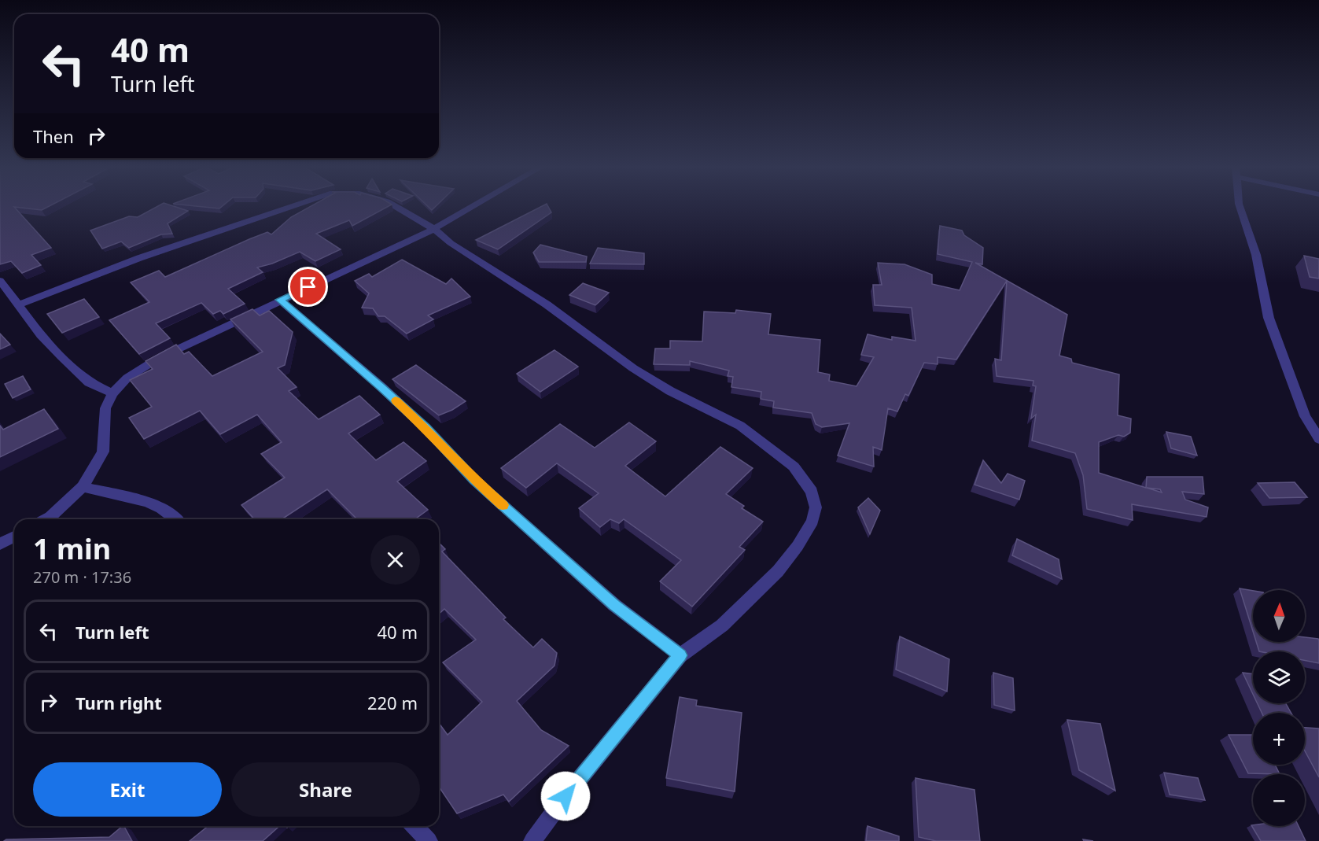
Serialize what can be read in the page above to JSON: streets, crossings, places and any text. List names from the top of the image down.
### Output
{
  "north": "top",
  "page": {
    "turn": ["40 m", "Turn left"],
    "then": "Then",
    "heading": ["1 min", "270 m · 17:36"],
    "map_buttons": ["+", "−"],
    "list": [
      {
        "name": "Turn left",
        "value": "40 m"
      },
      {
        "name": "Turn right",
        "value": "220 m"
      }
    ],
    "buttons": ["Exit", "Share"]
  }
}
